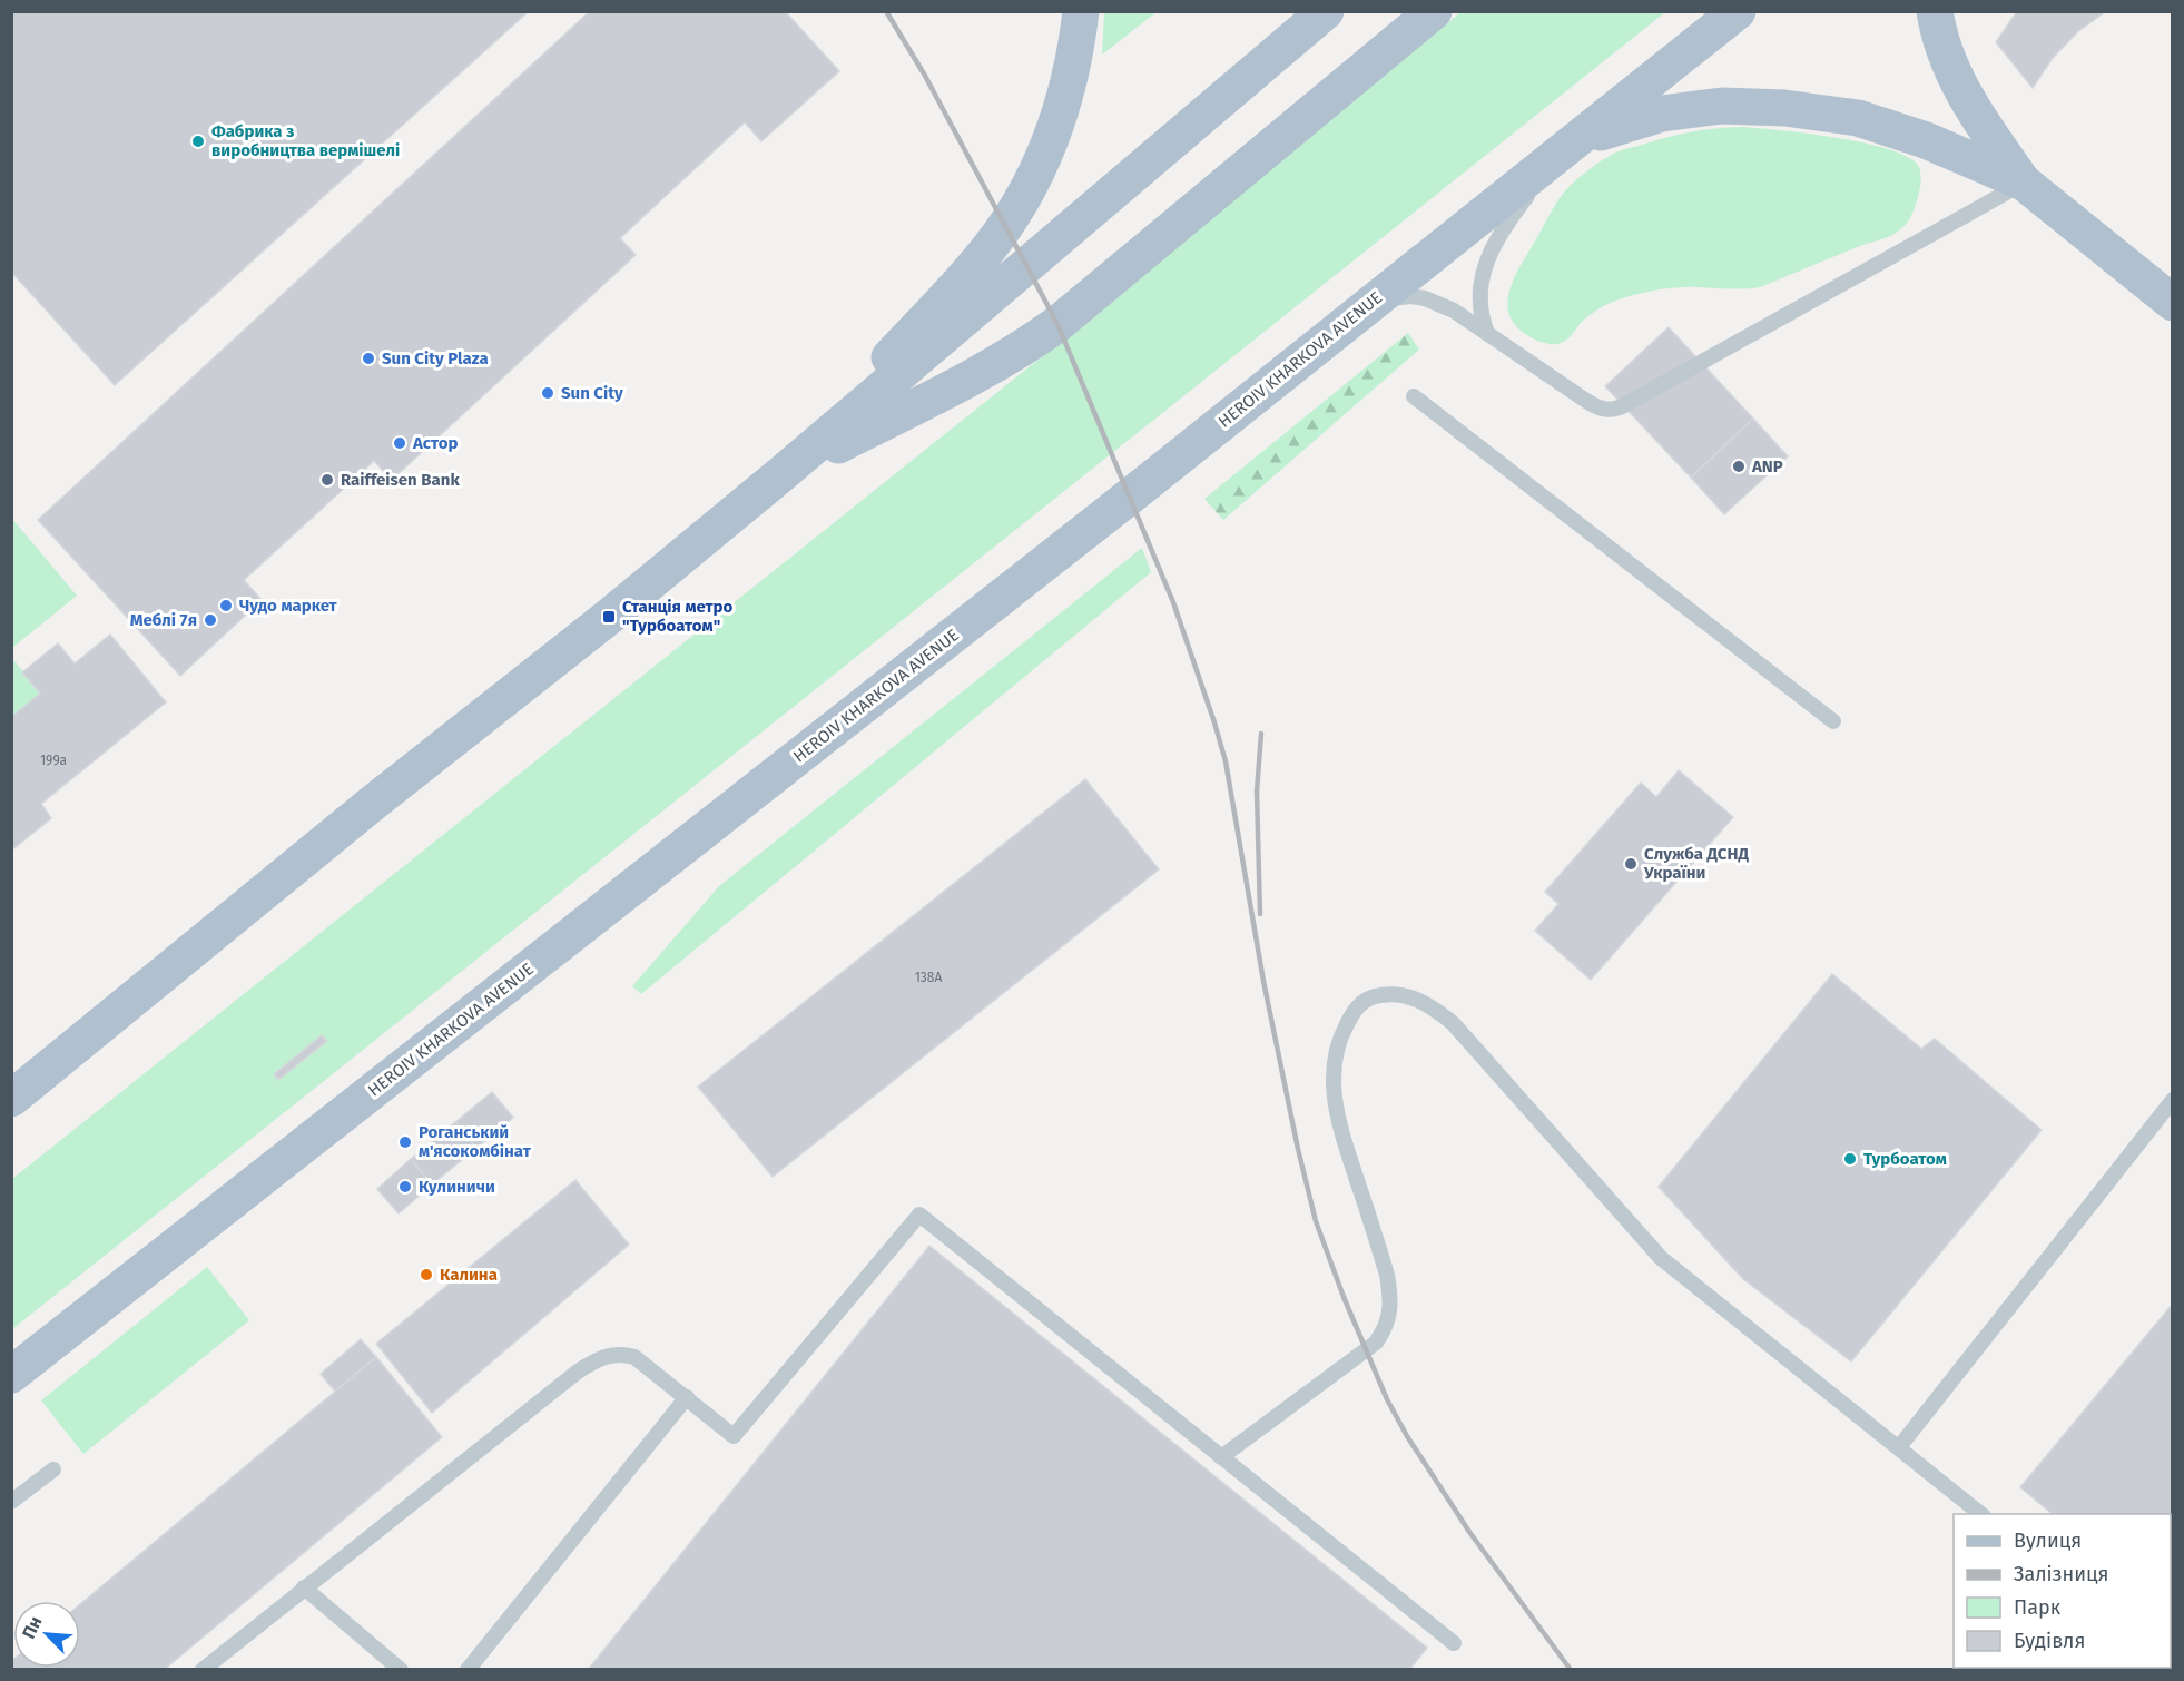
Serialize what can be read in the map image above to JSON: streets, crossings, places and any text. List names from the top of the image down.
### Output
{
  "streets": {
    "main road": ["HEROIV KHARKOVA AVENUE"]
  },
  "places": {
    "other": [
      "Фабрика з виробництва вермішелі",
      "Sun City Plaza",
      "Sun City",
      "Астор",
      "ANP",
      "Raiffeisen Bank",
      "Чудо маркет",
      "Меблі 7я",
      "Служба ДСНД України",
      "Роганський м'ясокомбінат",
      "Турбоатом",
      "Кулиничи",
      "Калина"
    ],
    "transit": ["Станція метро \"Турбоатом\""]
  },
  "house_numbers": ["199а", "138А"],
  "legend": [
    "Вулиця",
    "Залізниця",
    "Парк",
    "Будівля"
  ],
  "north": "top left"
}
